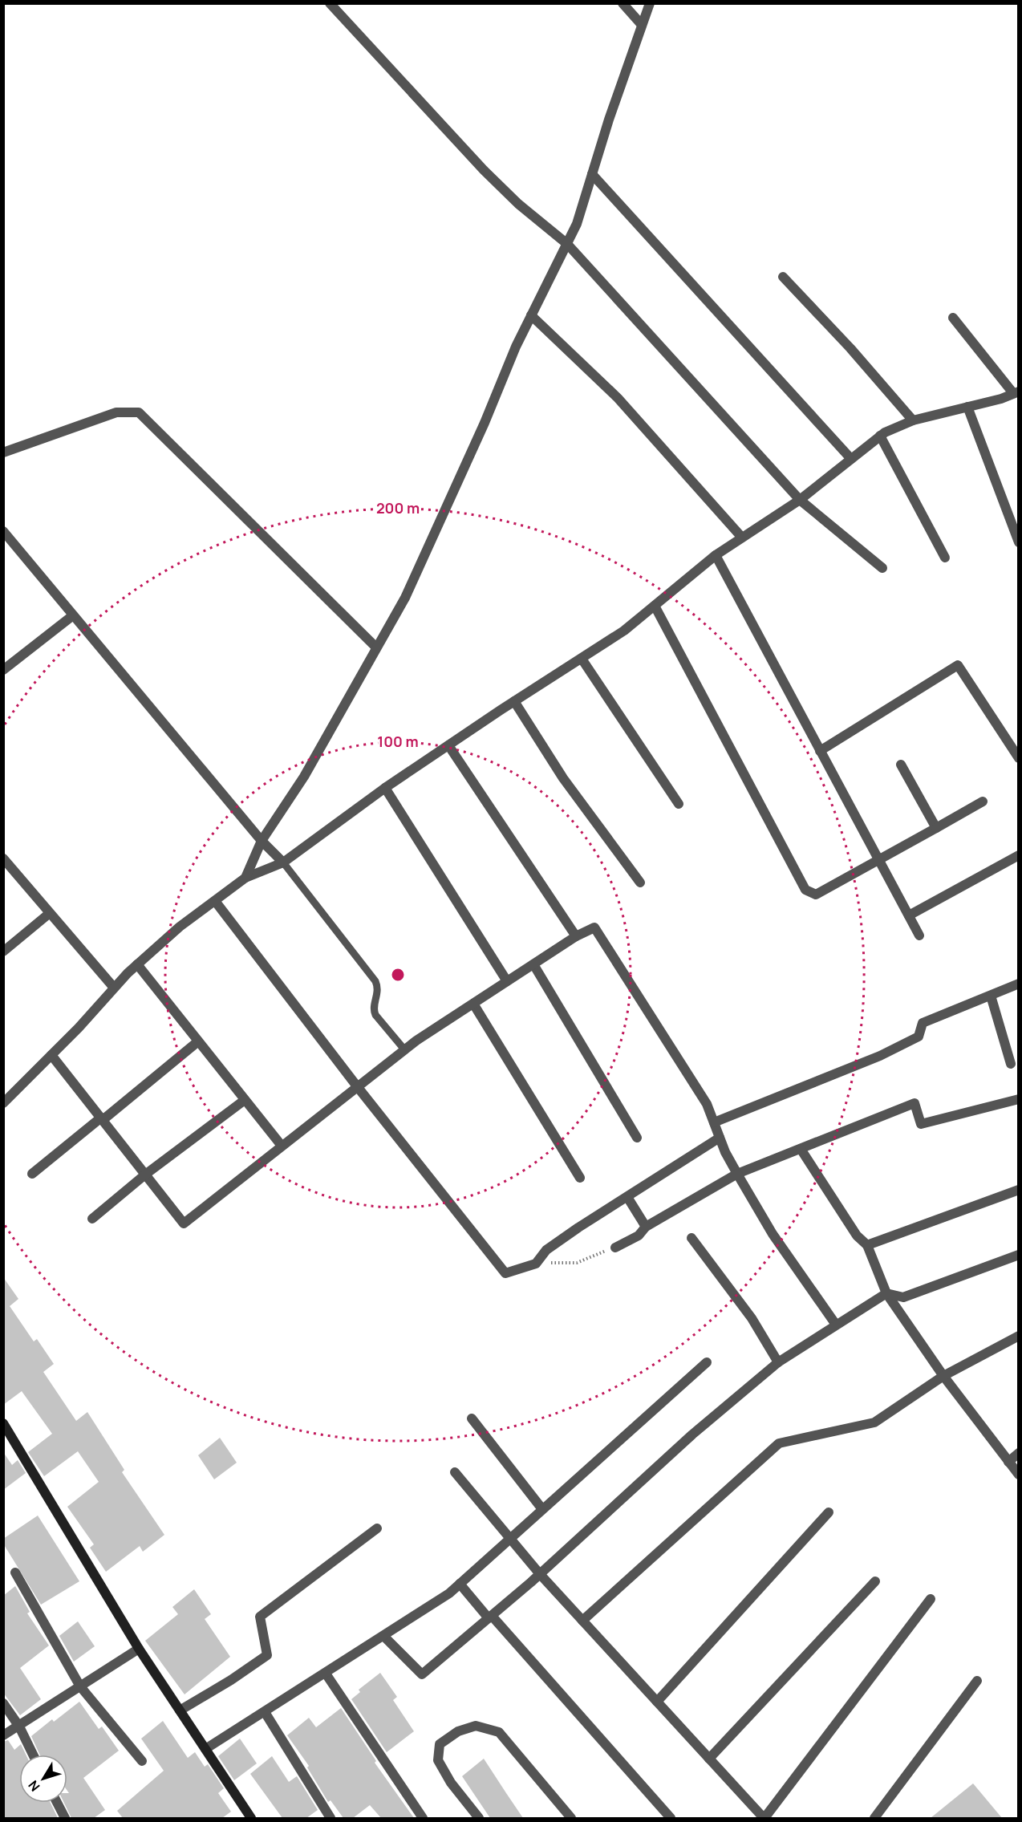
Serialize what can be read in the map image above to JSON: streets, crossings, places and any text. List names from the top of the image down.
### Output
{
  "north": "bottom left",
  "rings": ["200 m", "100 m"]
}
